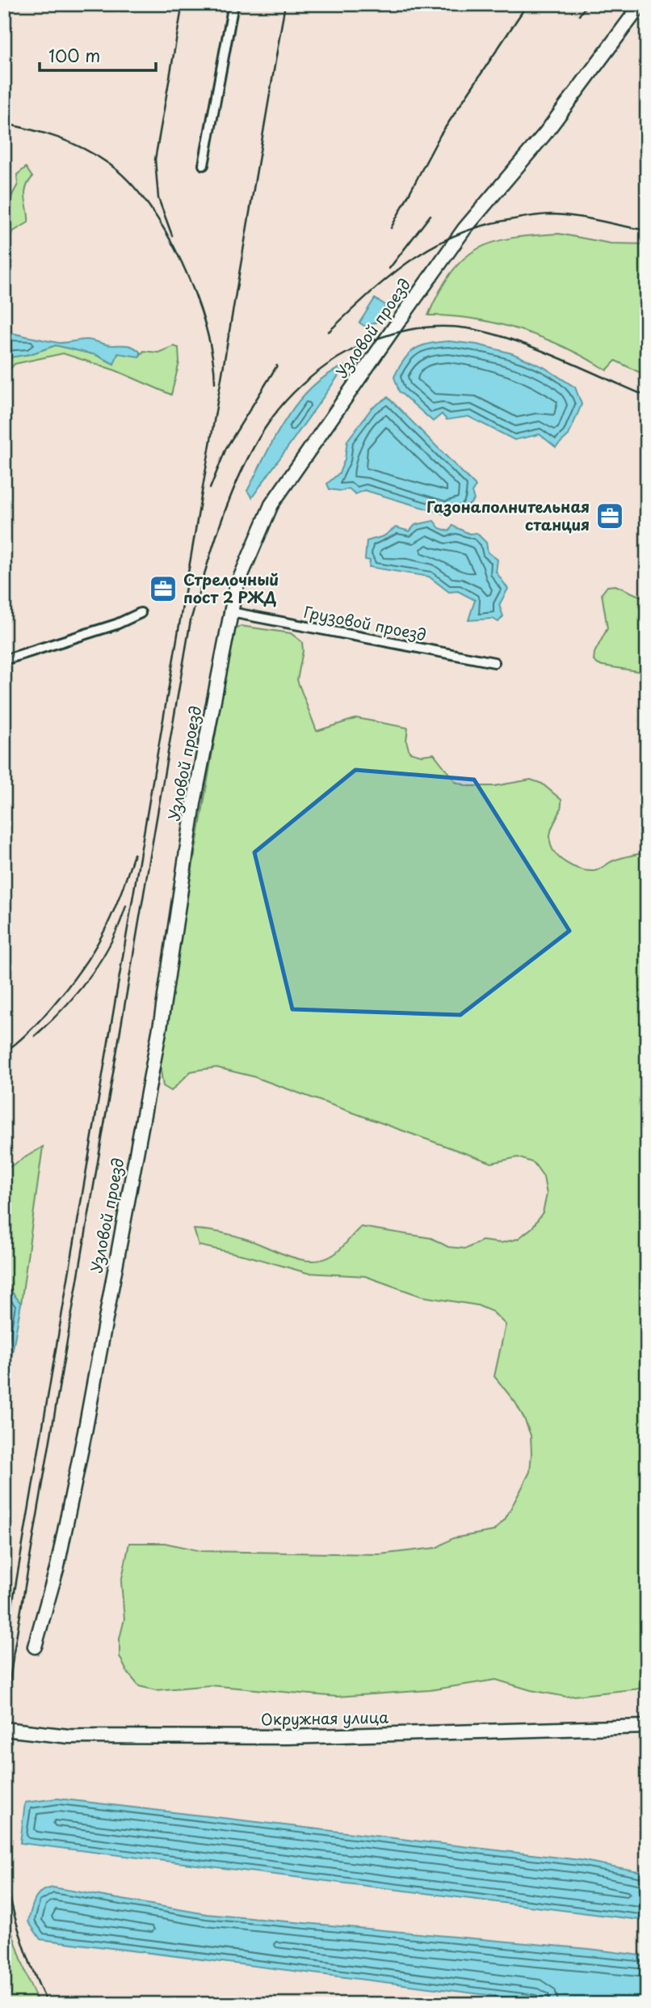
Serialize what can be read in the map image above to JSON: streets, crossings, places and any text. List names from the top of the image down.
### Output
{
  "streets": {
    "street": ["Узловой проезд", "Грузовой проезд", "Окружная улица"]
  },
  "crossings": [
    ["Узловой проезд", "Грузовой проезд"]
  ],
  "places": {
    "office": ["Газонаполнительная станция", "Стрелочный пост 2 РЖД"]
  },
  "scale_bar": "100 m"
}
